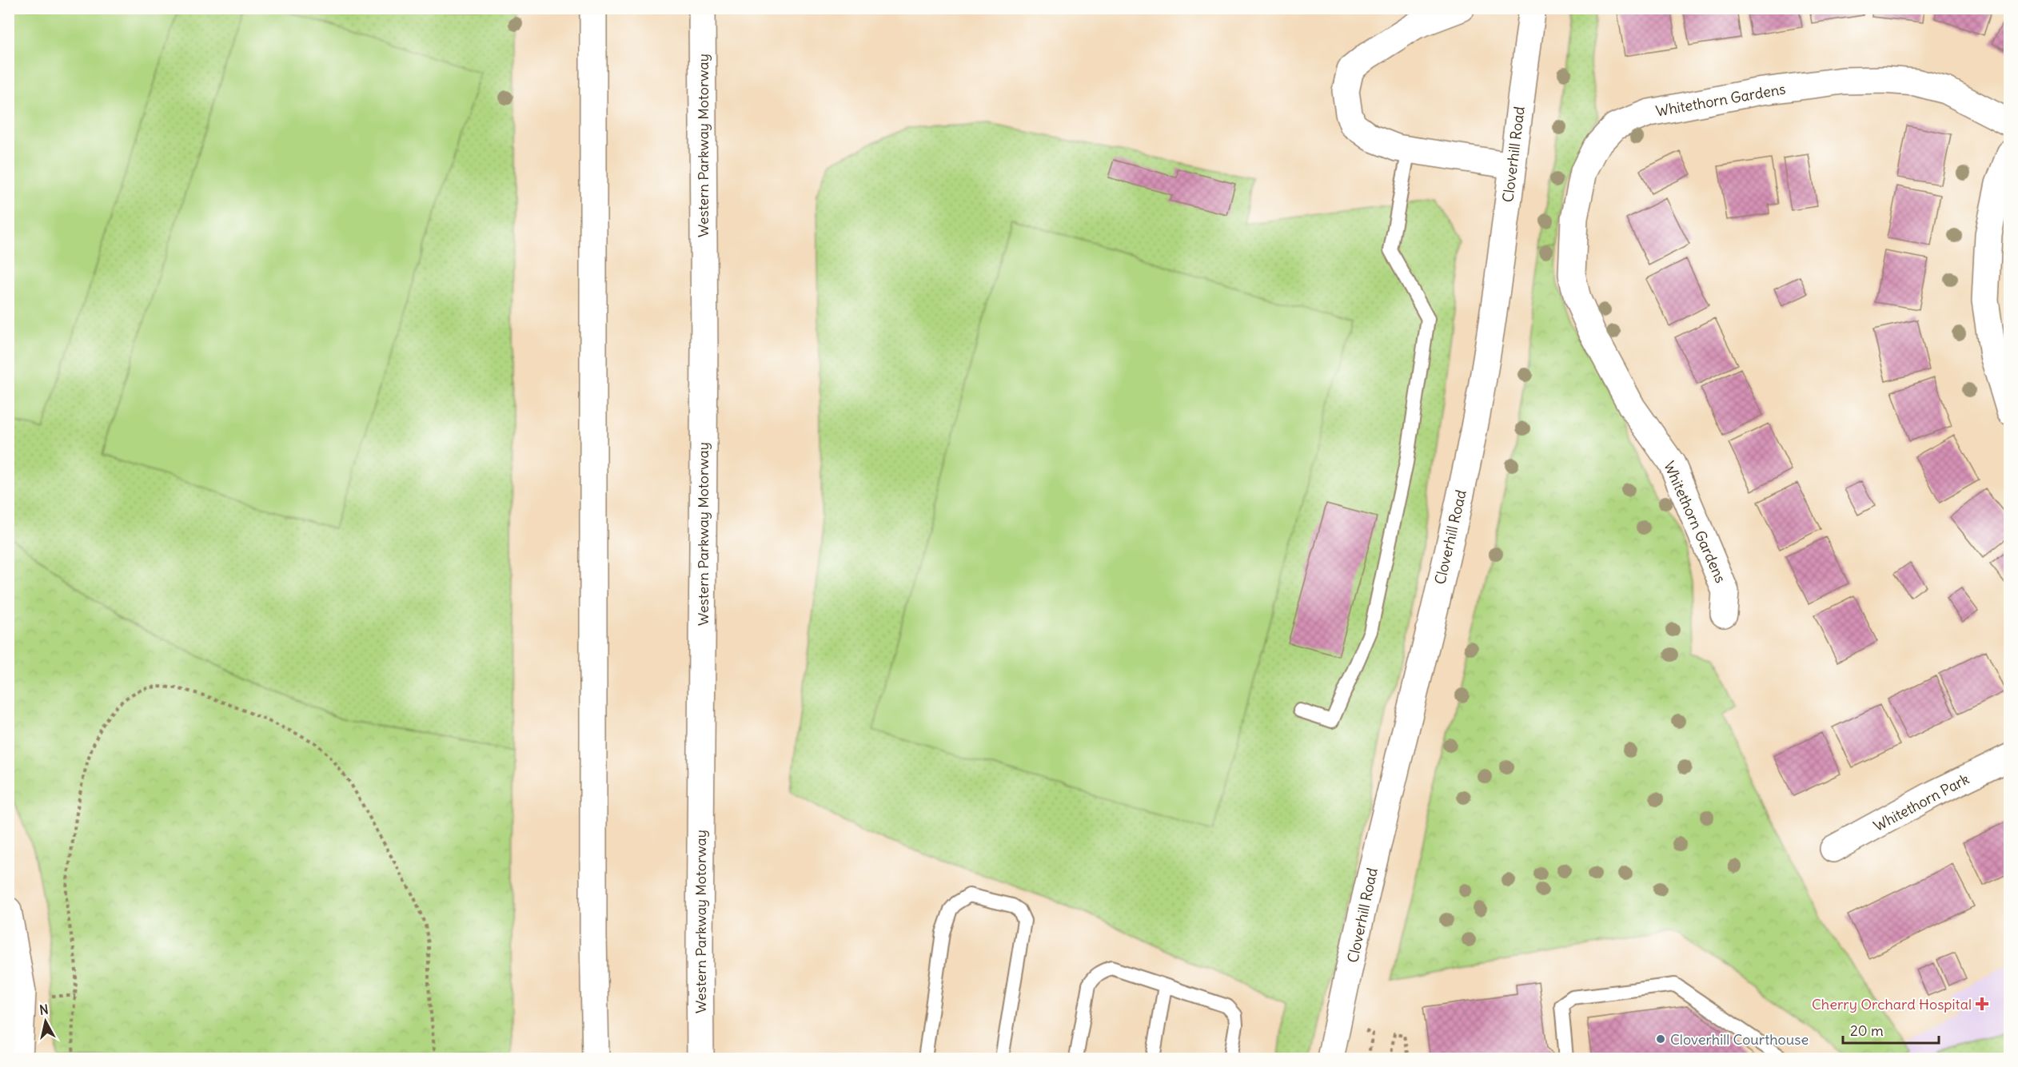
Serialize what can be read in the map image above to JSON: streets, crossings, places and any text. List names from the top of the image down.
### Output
{
  "streets": {
    "main road": [
      "Whitethorn Gardens",
      "Western Parkway Motorway",
      "Cloverhill Road",
      "Whitethorn Park"
    ]
  },
  "places": {
    "health": ["Cherry Orchard Hospital"],
    "other": ["Cloverhill Courthouse"]
  },
  "scale_bar": "20 m",
  "north": "top"
}
